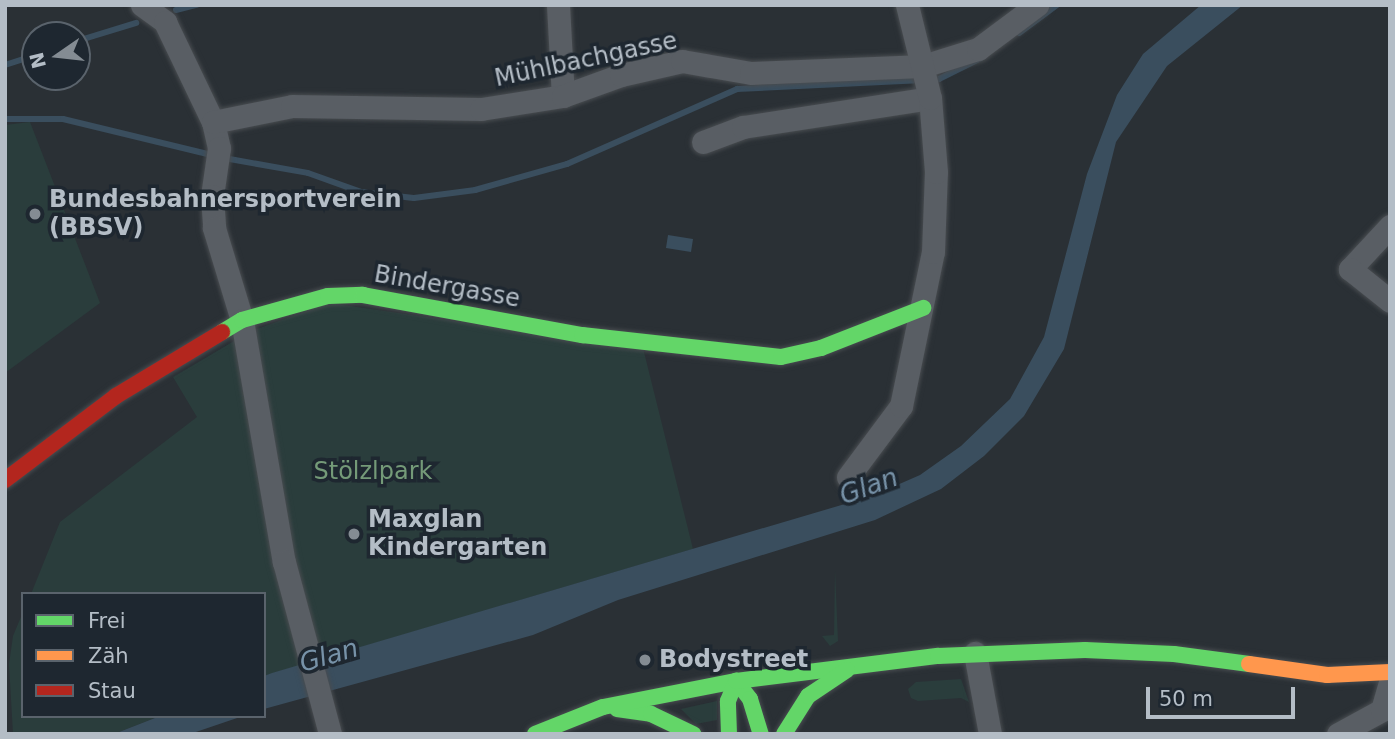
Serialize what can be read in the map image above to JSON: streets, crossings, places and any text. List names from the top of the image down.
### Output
{
  "streets": {
    "street": ["Mühlbachgasse", "Bindergasse"]
  },
  "water": ["Glan"],
  "parks": ["Stölzlpark"],
  "places": ["Bundesbahnersportverein (BBSV)", "Maxglan Kindergarten", "Bodystreet"],
  "legend": ["Frei", "Zäh", "Stau"],
  "scale_bar": "50 m",
  "north": "left"
}
